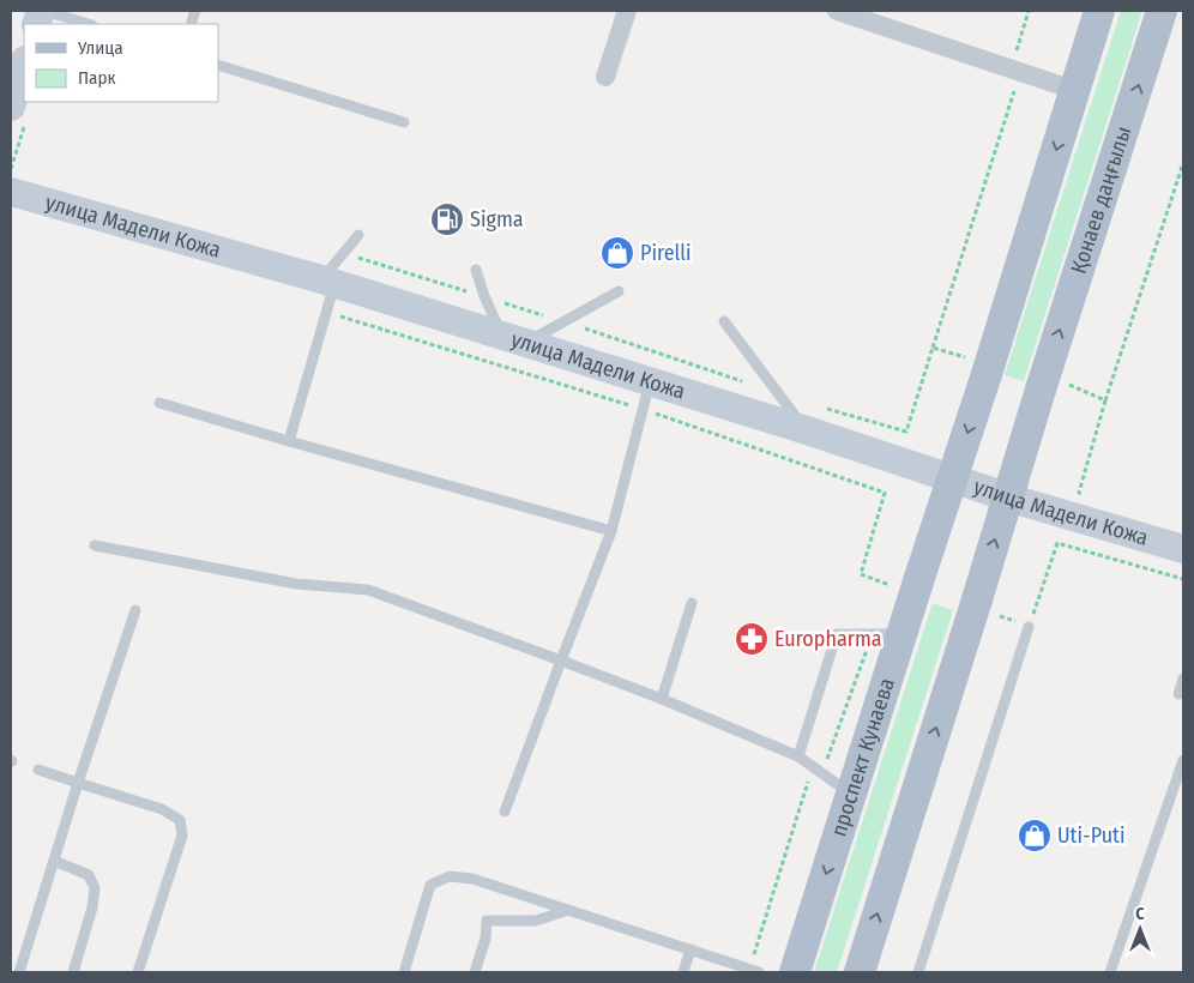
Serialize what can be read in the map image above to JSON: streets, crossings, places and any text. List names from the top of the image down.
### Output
{
  "streets": {
    "main road": ["Қонаев даңғылы", "улица Мадели Кожа", "проспект Кунаева"]
  },
  "places": {
    "fuel station": ["Sigma"],
    "shop": ["Pirelli", "Uti-Puti"],
    "pharmacy": ["Europharma"]
  },
  "legend": ["Улица", "Парк"],
  "north": "top"
}
